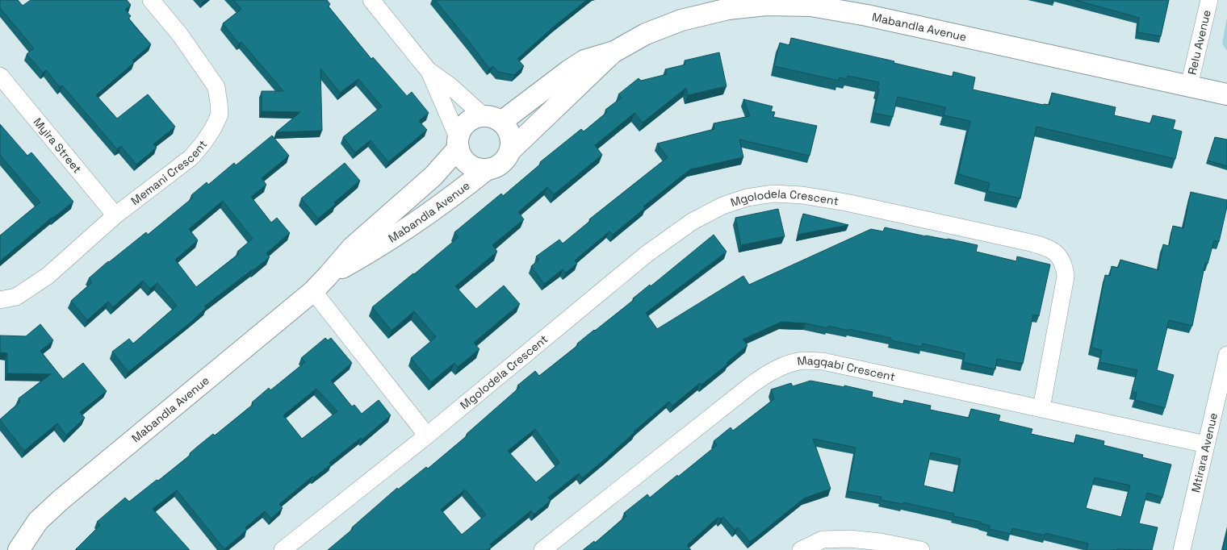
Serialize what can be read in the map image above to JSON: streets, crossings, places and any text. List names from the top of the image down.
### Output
{
  "streets": {
    "street": [
      "Mabandla Avenue",
      "Relu Avenue",
      "Myira Street",
      "Memani Crescent",
      "Mgolodela Crescent",
      "Magqabi Crescent",
      "Mtirara Avenue"
    ]
  },
  "crossings": [
    ["Mabandla Avenue", "Relu Avenue"],
    ["Myira Street", "Memani Crescent"],
    ["Mgolodela Crescent", "Magqabi Crescent"],
    ["Magqabi Crescent", "Mtirara Avenue"]
  ]
}
